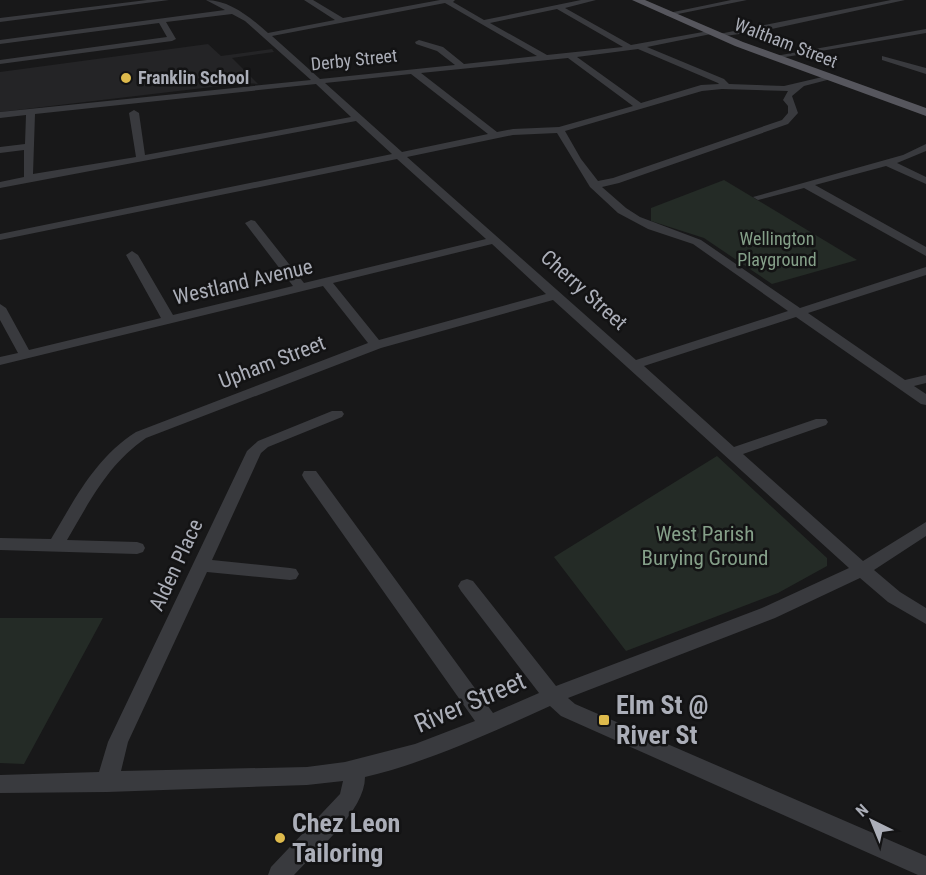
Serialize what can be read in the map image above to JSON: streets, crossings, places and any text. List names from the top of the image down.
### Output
{
  "streets": {
    "main road": ["Waltham Street"],
    "street": [
      "Derby Street",
      "Westland Avenue",
      "Cherry Street",
      "Upham Street",
      "Alden Place",
      "River Street"
    ]
  },
  "crossings": [
    ["Waltham Street", "Derby Street"],
    ["Derby Street", "Cherry Street"],
    ["Westland Avenue", "Cherry Street"],
    ["Cherry Street", "Upham Street"],
    ["Cherry Street", "River Street"],
    ["Alden Place", "River Street"]
  ],
  "parks": ["Wellington Playground", "West Parish Burying Ground"],
  "places": {
    "other": ["Franklin School", "Chez Leon Tailoring"],
    "transit": ["Elm St @ River St"]
  },
  "north": "top left"
}
